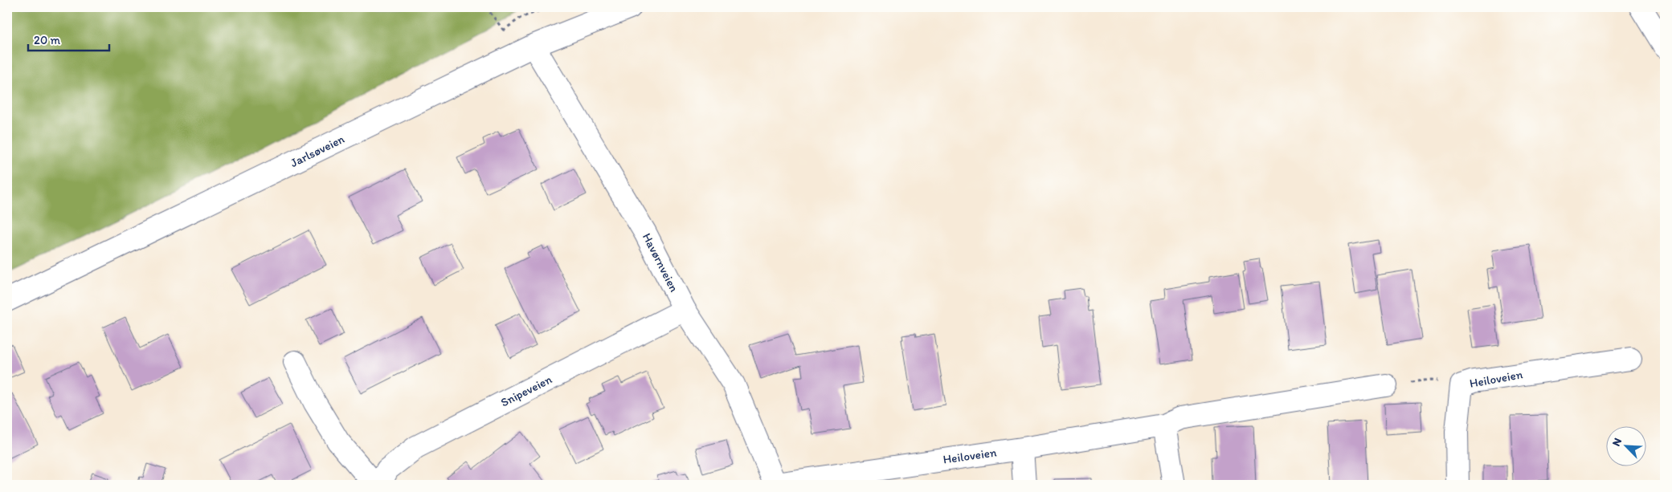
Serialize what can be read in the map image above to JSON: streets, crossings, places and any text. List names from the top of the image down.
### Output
{
  "streets": {
    "street": [
      "Jarlsøveien",
      "Havørnveien",
      "Heiloveien",
      "Snipeveien"
    ]
  },
  "crossings": [
    ["Jarlsøveien", "Havørnveien"],
    ["Havørnveien", "Heiloveien"],
    ["Havørnveien", "Snipeveien"]
  ],
  "scale_bar": "20 m",
  "north": "top left"
}
